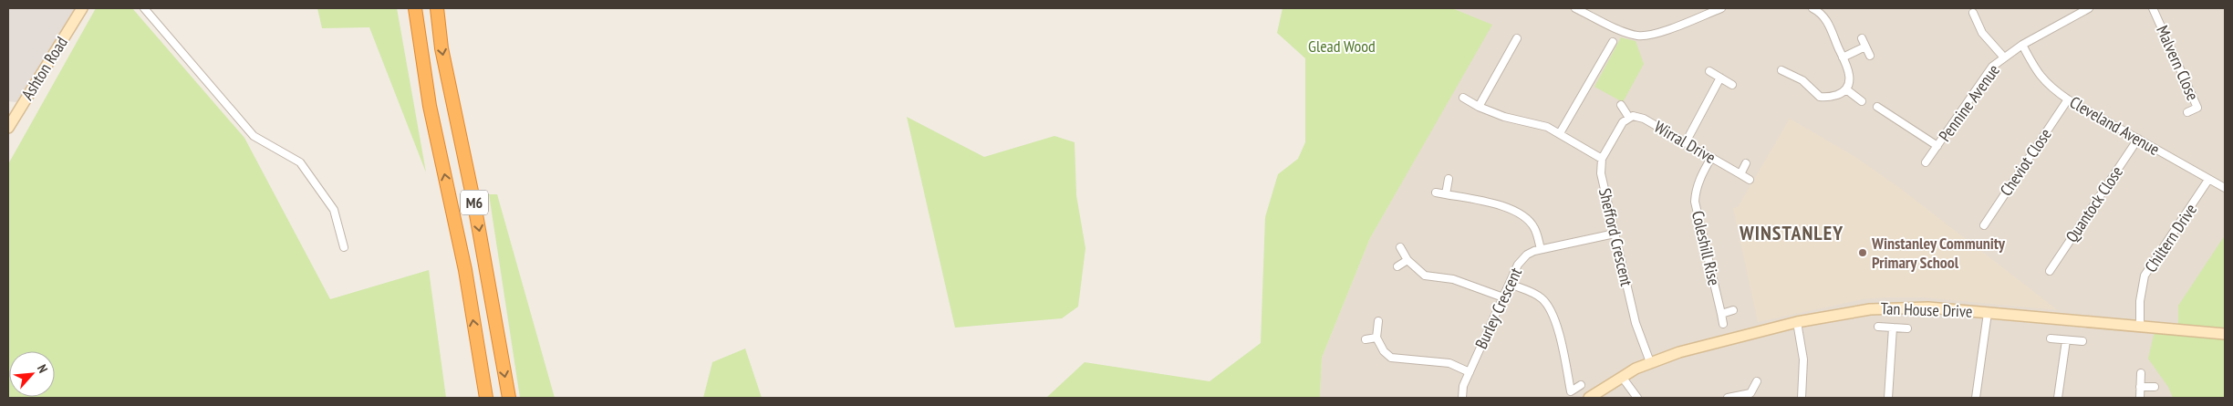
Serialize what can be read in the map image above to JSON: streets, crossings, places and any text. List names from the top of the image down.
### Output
{
  "streets": {
    "highway": ["M6"],
    "street": [
      "Malvern Close",
      "Ashton Road",
      "Pennine Avenue",
      "Cleveland Avenue",
      "Wirral Drive",
      "Cheviot Close",
      "Quantock Close",
      "Shefford Crescent",
      "Chiltern Drive",
      "Coleshill Rise",
      "Burley Crescent",
      "Tan House Drive"
    ]
  },
  "crossings": [
    ["Pennine Avenue", "Cleveland Avenue"],
    ["Cleveland Avenue", "Cheviot Close"],
    ["Cleveland Avenue", "Quantock Close"],
    ["Cleveland Avenue", "Chiltern Drive"],
    ["Wirral Drive", "Coleshill Rise"],
    ["Shefford Crescent", "Burley Crescent"],
    ["Shefford Crescent", "Tan House Drive"],
    ["Chiltern Drive", "Tan House Drive"]
  ],
  "districts": ["WINSTANLEY"],
  "parks": ["Glead Wood"],
  "places": ["Winstanley Community Primary School"],
  "north": "top right"
}
